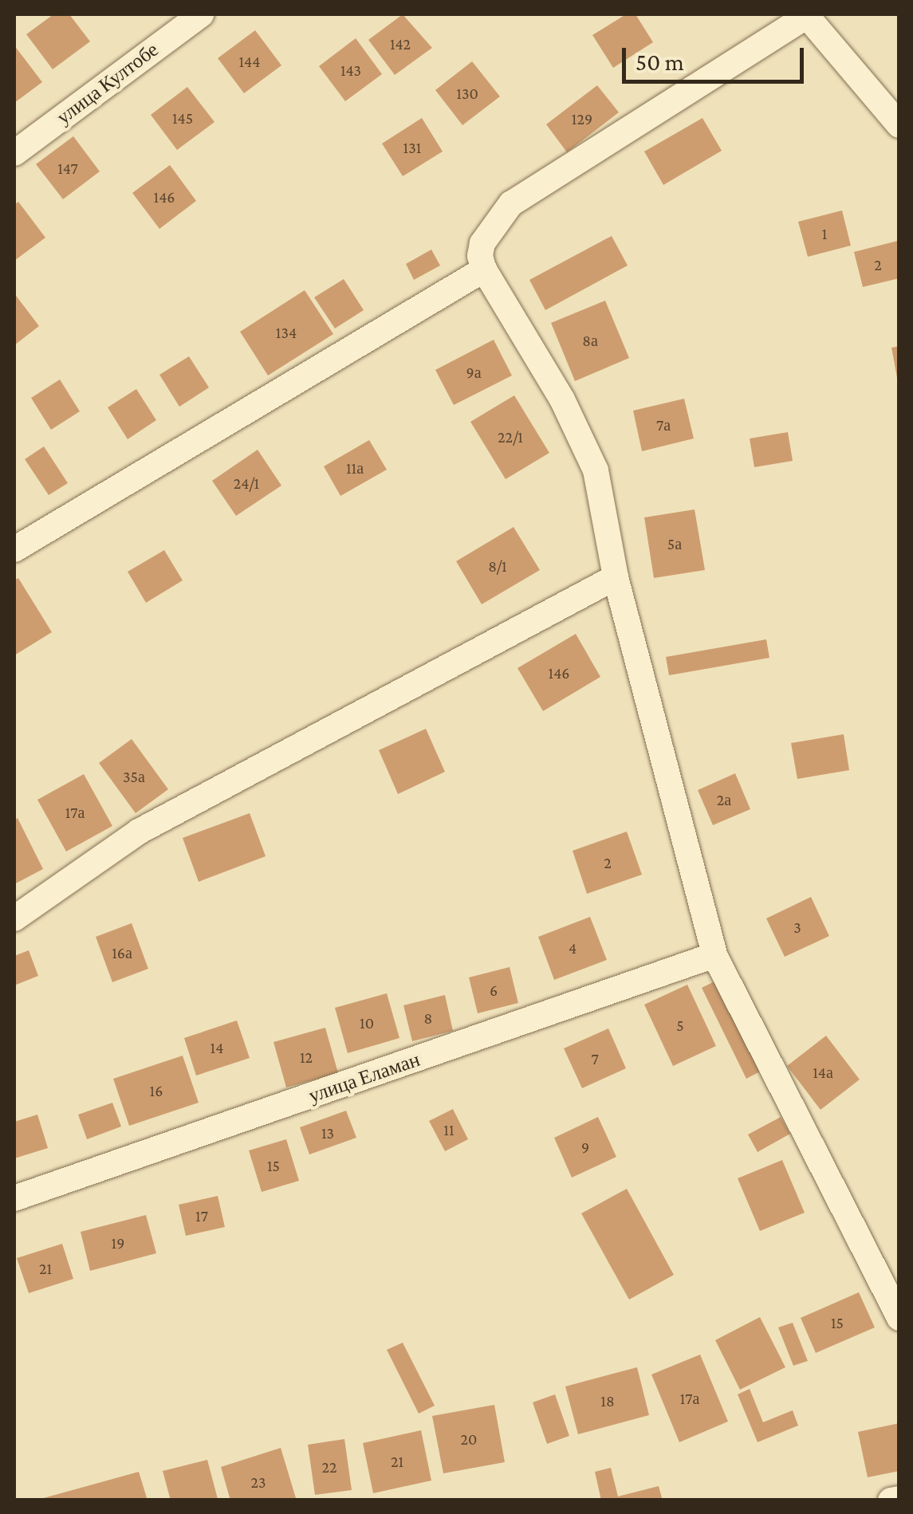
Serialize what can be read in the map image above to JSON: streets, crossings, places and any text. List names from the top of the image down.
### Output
{
  "streets": {
    "street": ["улица Култобе", "улица Еламан"]
  },
  "house_numbers": [
    "142",
    "144",
    "143",
    "130",
    "145",
    "129",
    "131",
    "147",
    "146",
    "1",
    "2",
    "134",
    "8а",
    "9а",
    "7а",
    "22/1",
    "11а",
    "24/1",
    "5а",
    "8/1",
    "146",
    "35а",
    "2а",
    "17а",
    "2",
    "3",
    "4",
    "16а",
    "6",
    "8",
    "10",
    "5",
    "14",
    "12",
    "7",
    "14а",
    "16",
    "11",
    "13",
    "9",
    "15",
    "17",
    "19",
    "21",
    "15",
    "17а",
    "18",
    "20",
    "21",
    "22",
    "23"
  ],
  "scale_bar": "50 m"
}
